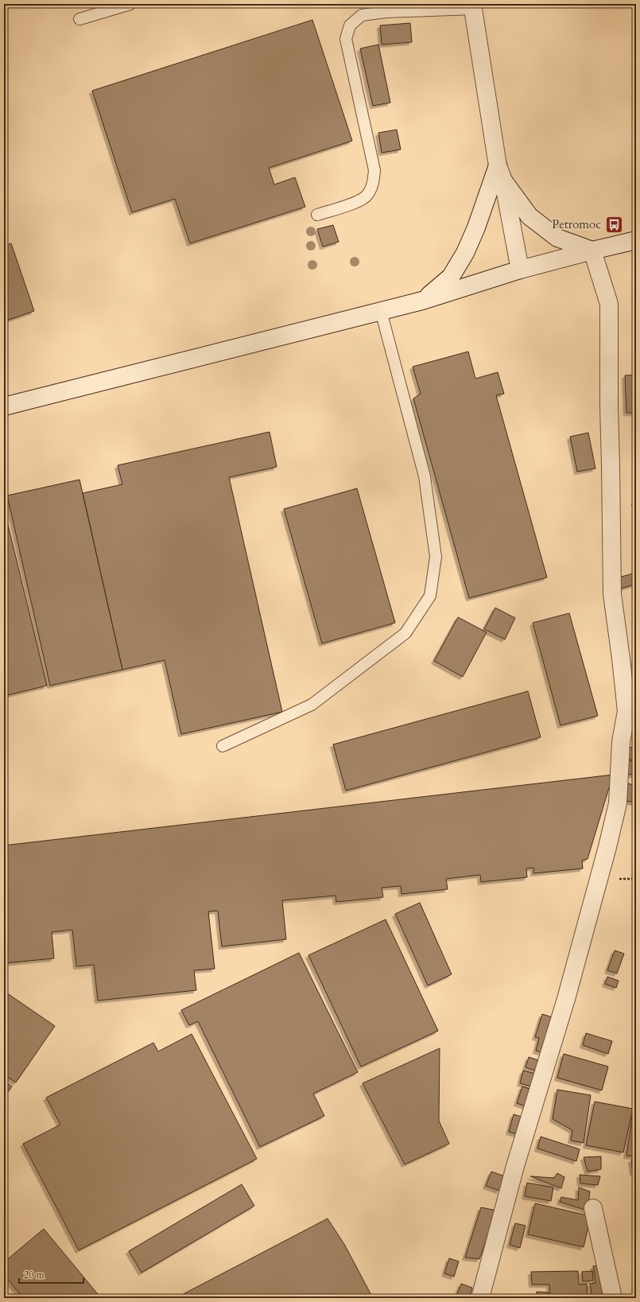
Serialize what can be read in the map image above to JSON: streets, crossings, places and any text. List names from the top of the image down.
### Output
{
  "places": {
    "bus stop": ["Petromoc"]
  },
  "scale_bar": "20 m"
}
